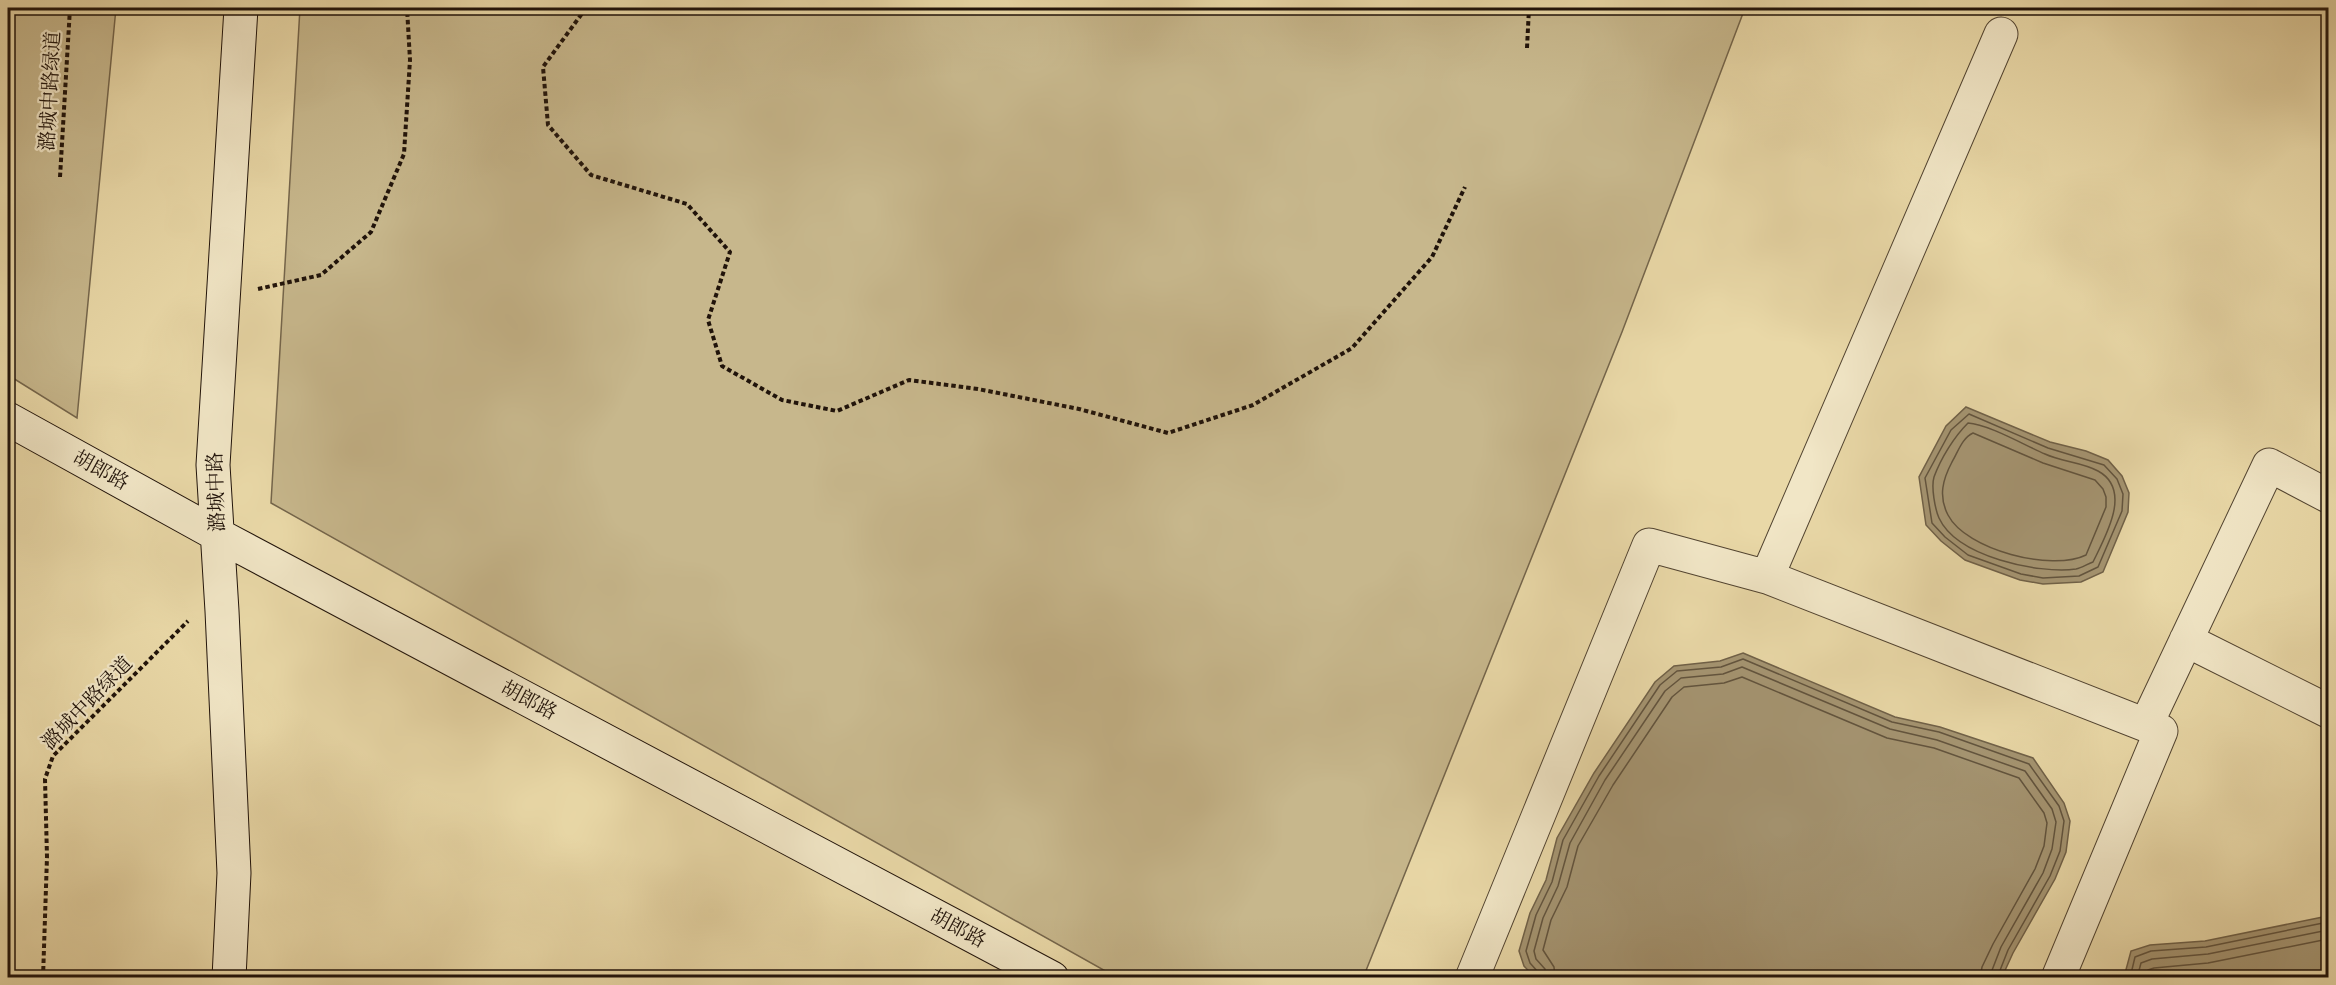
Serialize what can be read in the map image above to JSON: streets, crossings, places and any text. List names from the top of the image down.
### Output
{
  "streets": {
    "street": ["胡郎路", "潞城中路"],
    "path": ["潞城中路绿道"]
  },
  "crossings": [
    ["潞城中路绿道", "潞城中路"],
    ["胡郎路", "潞城中路"]
  ]
}
